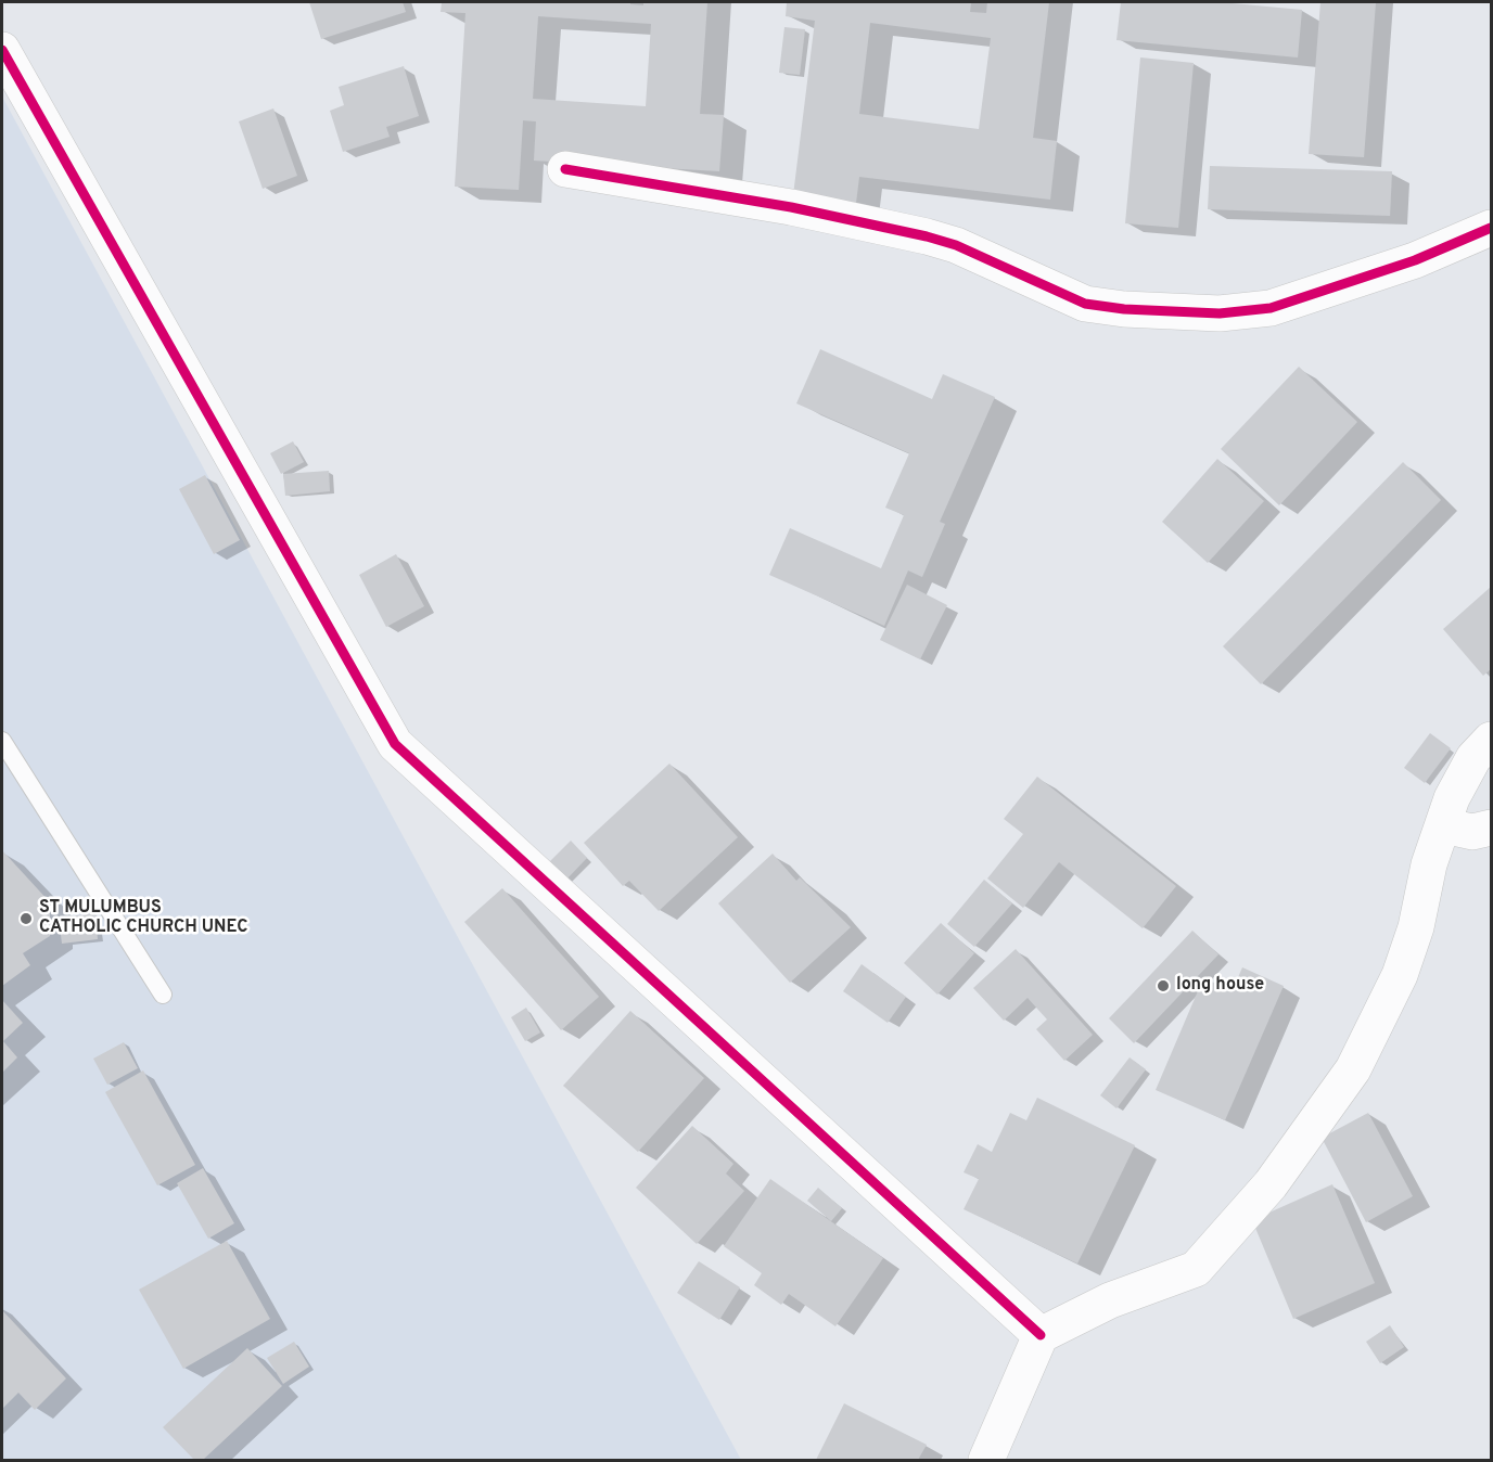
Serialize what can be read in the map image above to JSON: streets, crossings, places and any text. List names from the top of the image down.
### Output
{
  "places": ["ST MULUMBUS CATHOLIC CHURCH UNEC", "long house"]
}
